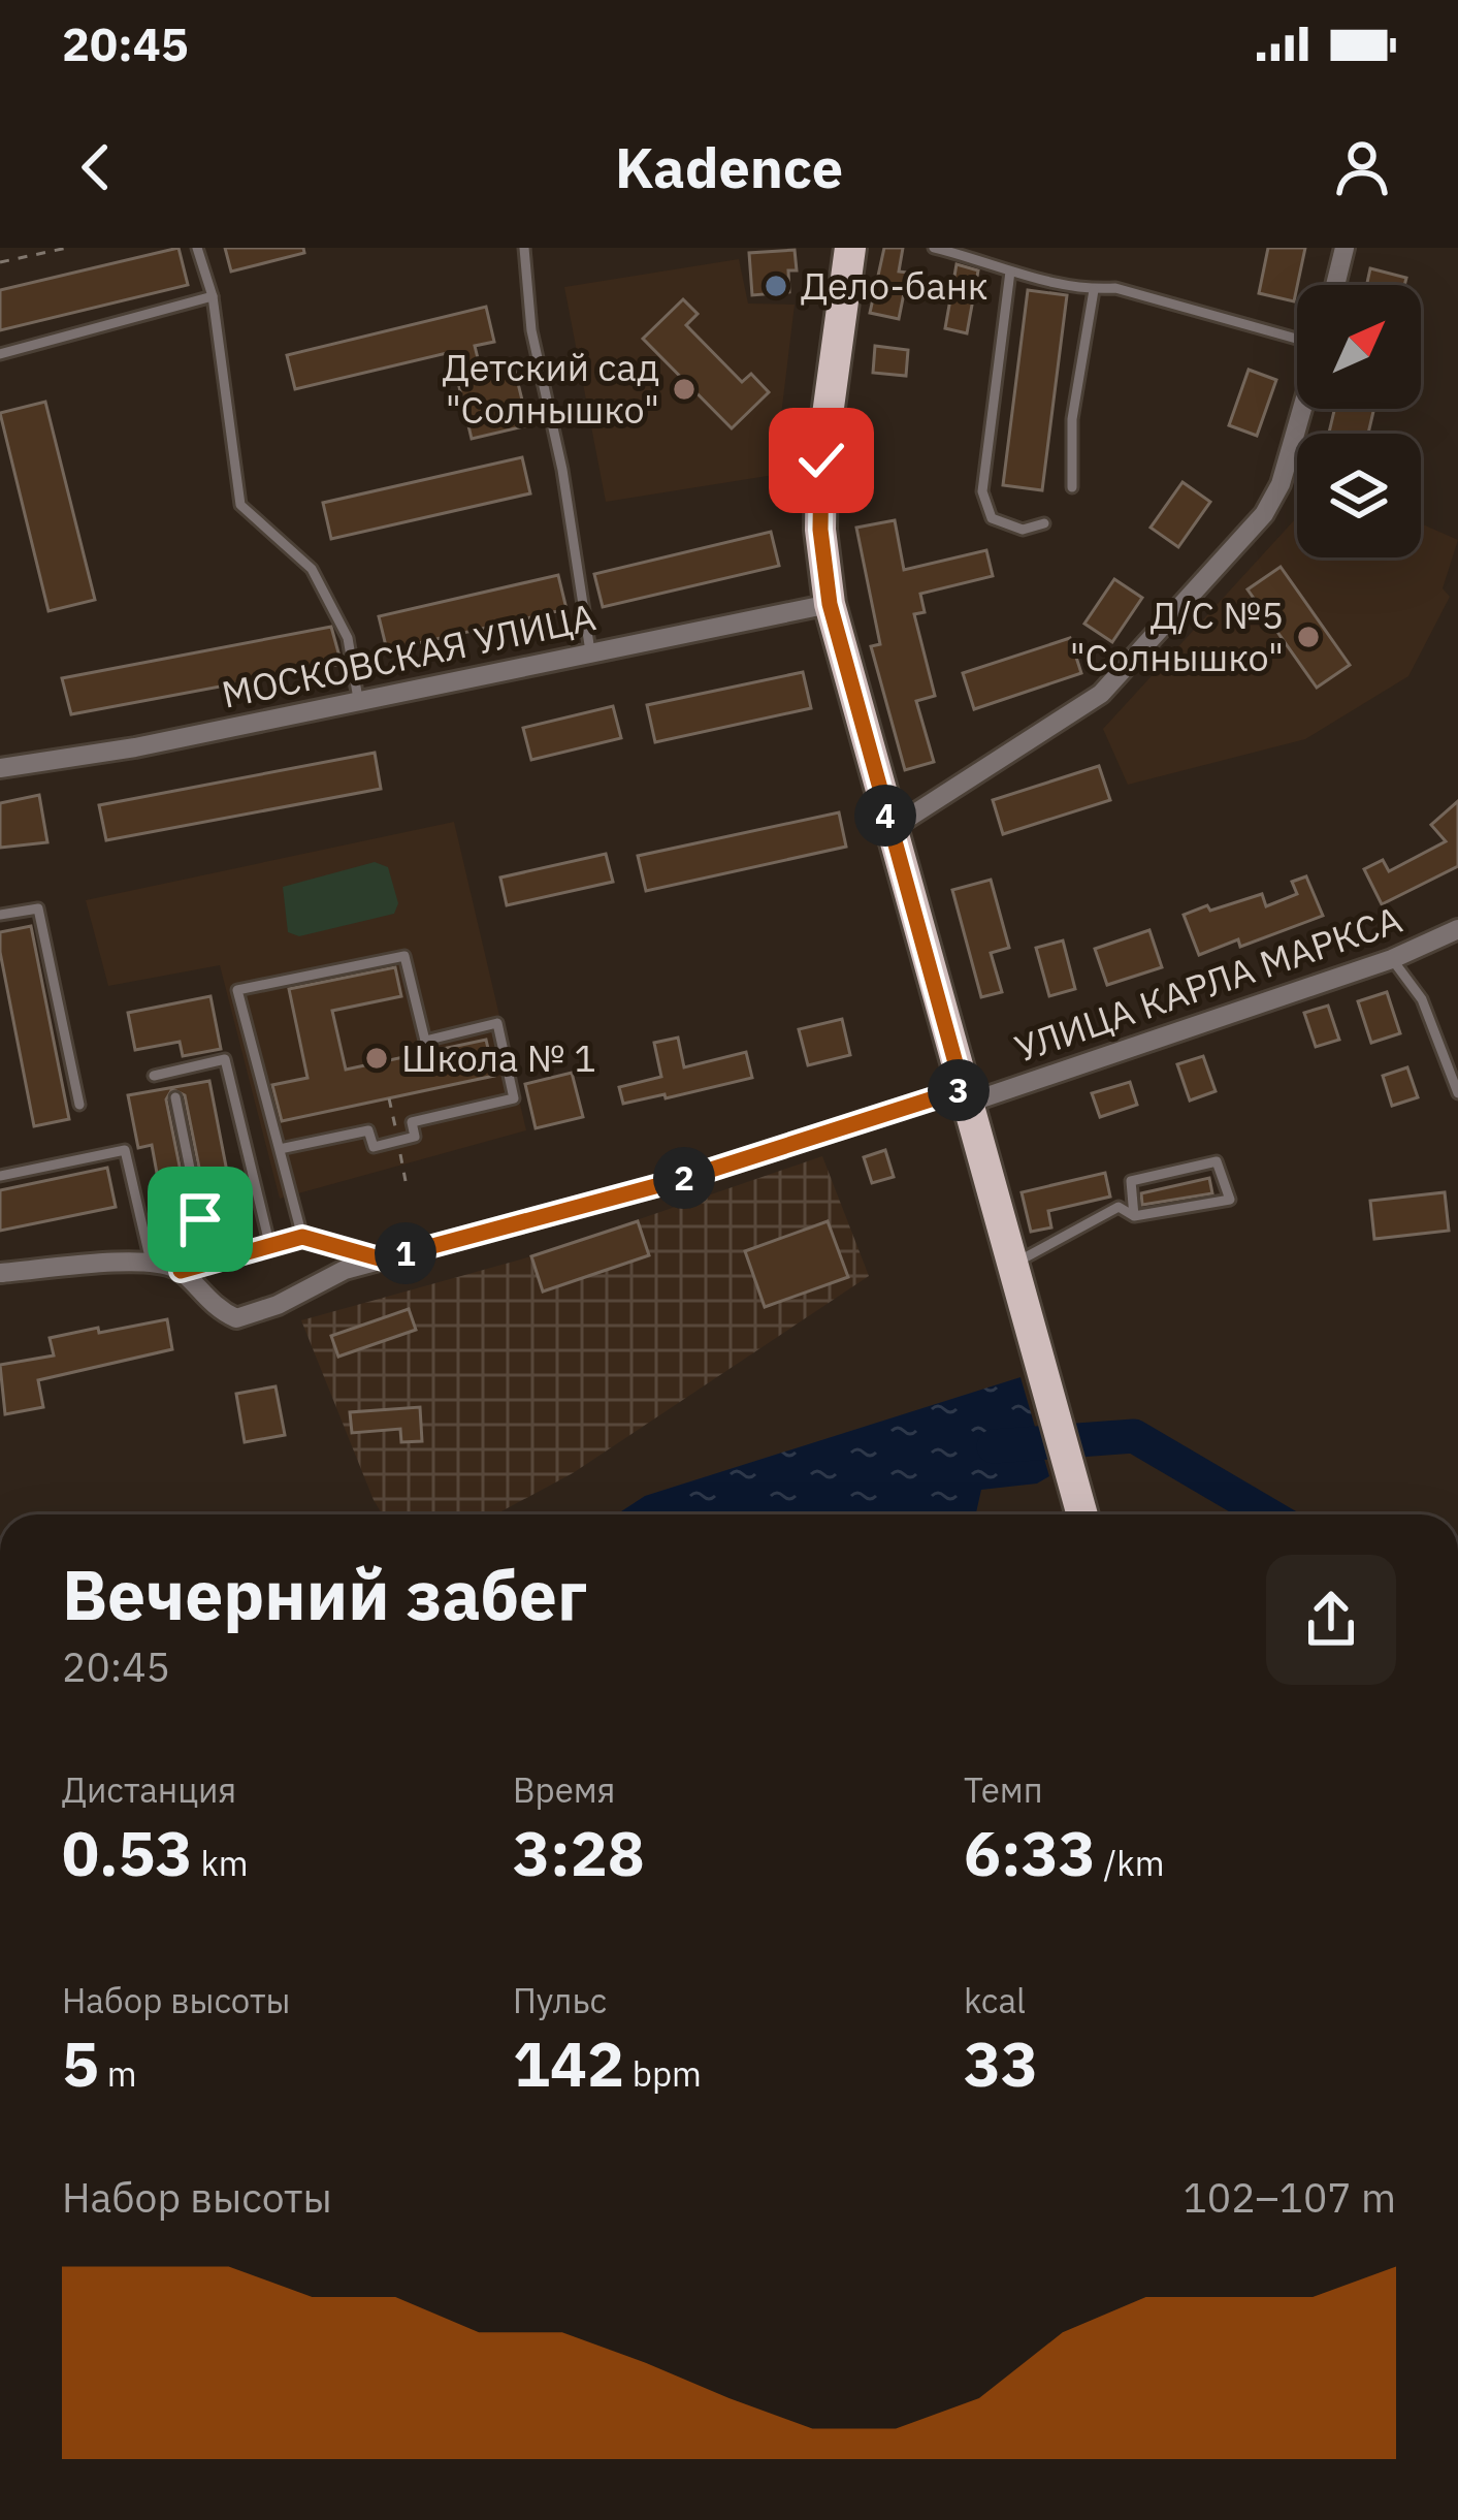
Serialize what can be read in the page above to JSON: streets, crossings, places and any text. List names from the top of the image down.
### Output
{
  "streets": {
    "street": ["МОСКОВСКАЯ УЛИЦА", "УЛИЦА КАРЛА МАРКСА"]
  },
  "places": [
    "Дело-банк",
    "Детский сад \"Солнышко\"",
    "Д/С №5 \"Солнышко\"",
    "Школа № 1"
  ],
  "north": "top right",
  "page": {
    "status": "20:45",
    "header": "Kadence",
    "pins": [
      "4",
      "3",
      "2",
      "1"
    ],
    "heading": ["Вечерний забег", "20:45"],
    "stats": [
      ["Дистанция", "0.53 km"],
      ["Время", "3:28"],
      ["Темп", "6:33 /km"],
      ["Набор высоты", "5 m"],
      ["Пульс", "142 bpm"],
      ["kcal", "33"]
    ],
    "chart": ["Набор высоты", "102–107 m"]
  }
}
